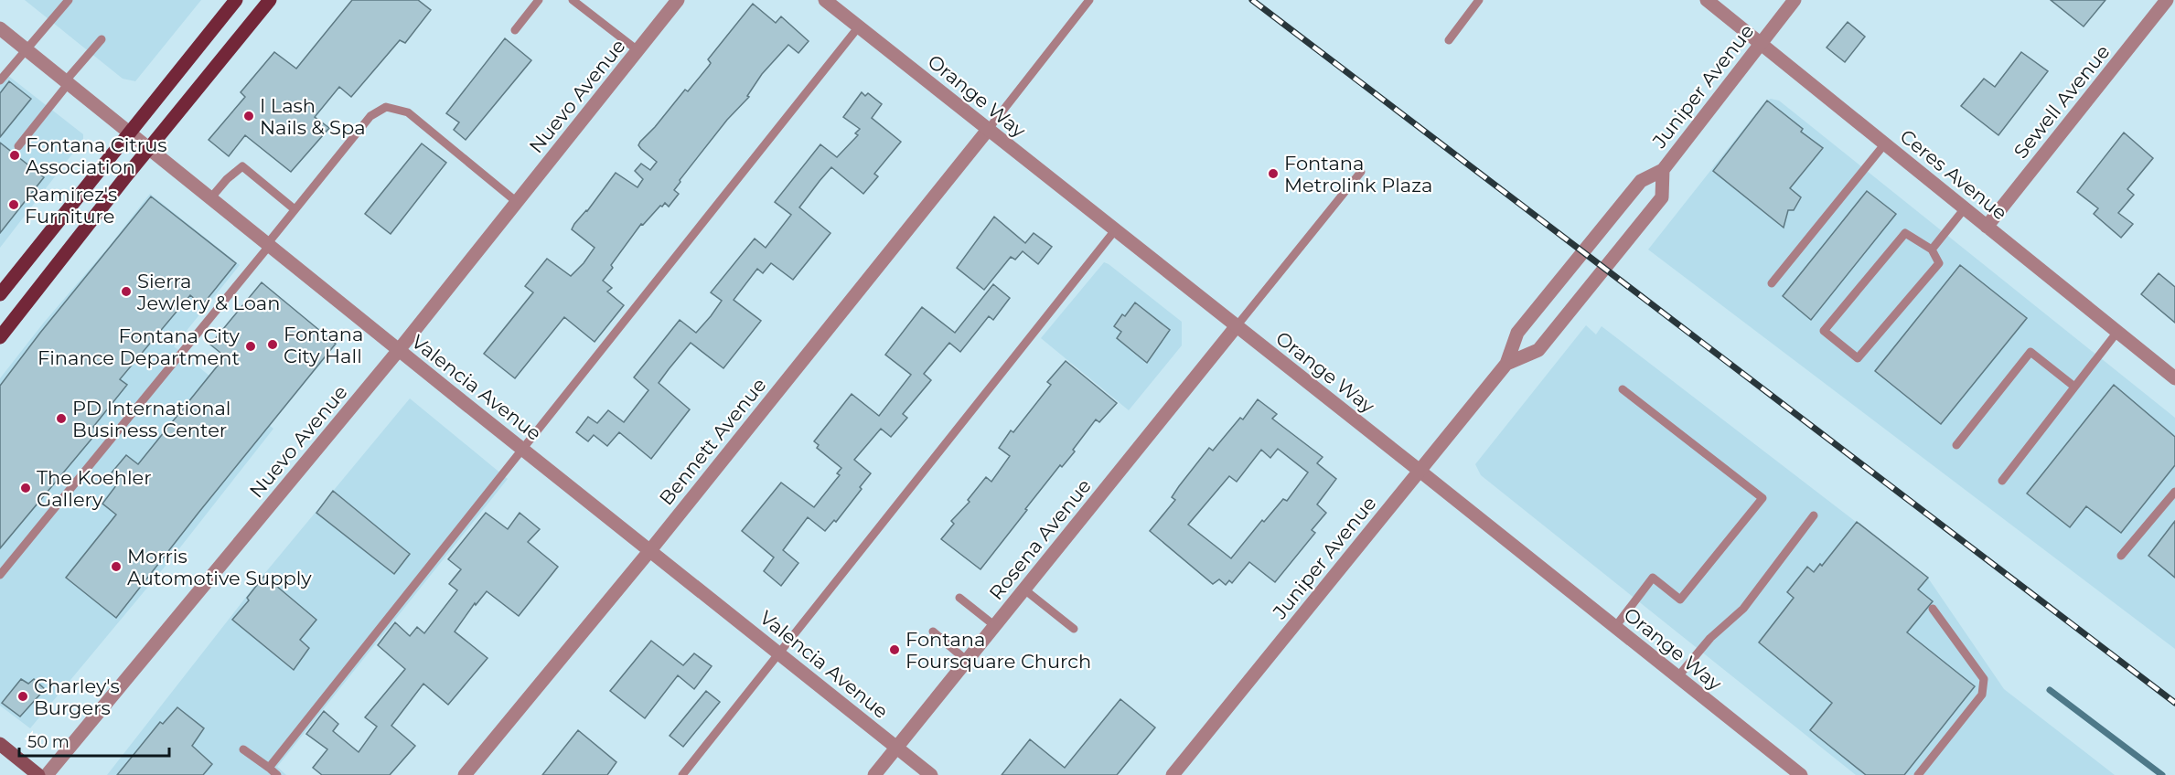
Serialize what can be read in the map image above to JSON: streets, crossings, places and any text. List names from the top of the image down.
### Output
{
  "streets": {
    "street": [
      "Juniper Avenue",
      "Nuevo Avenue",
      "Orange Way",
      "Sewell Avenue",
      "Ceres Avenue",
      "Valencia Avenue",
      "Bennett Avenue",
      "Rosena Avenue"
    ]
  },
  "crossings": [
    ["Juniper Avenue", "Orange Way"],
    ["Juniper Avenue", "Ceres Avenue"],
    ["Nuevo Avenue", "Valencia Avenue"],
    ["Orange Way", "Bennett Avenue"],
    ["Orange Way", "Rosena Avenue"],
    ["Sewell Avenue", "Ceres Avenue"],
    ["Valencia Avenue", "Bennett Avenue"],
    ["Valencia Avenue", "Rosena Avenue"]
  ],
  "places": [
    "I Lash Nails & Spa",
    "Fontana Citrus Association",
    "Fontana Metrolink Plaza",
    "Ramirez's Furniture",
    "Sierra Jewlery & Loan",
    "Fontana City Hall",
    "Fontana City Finance Department",
    "PD International Business Center",
    "The Koehler Gallery",
    "Morris Automotive Supply",
    "Fontana Foursquare Church",
    "Charley's Burgers"
  ],
  "scale_bar": "50 m"
}
